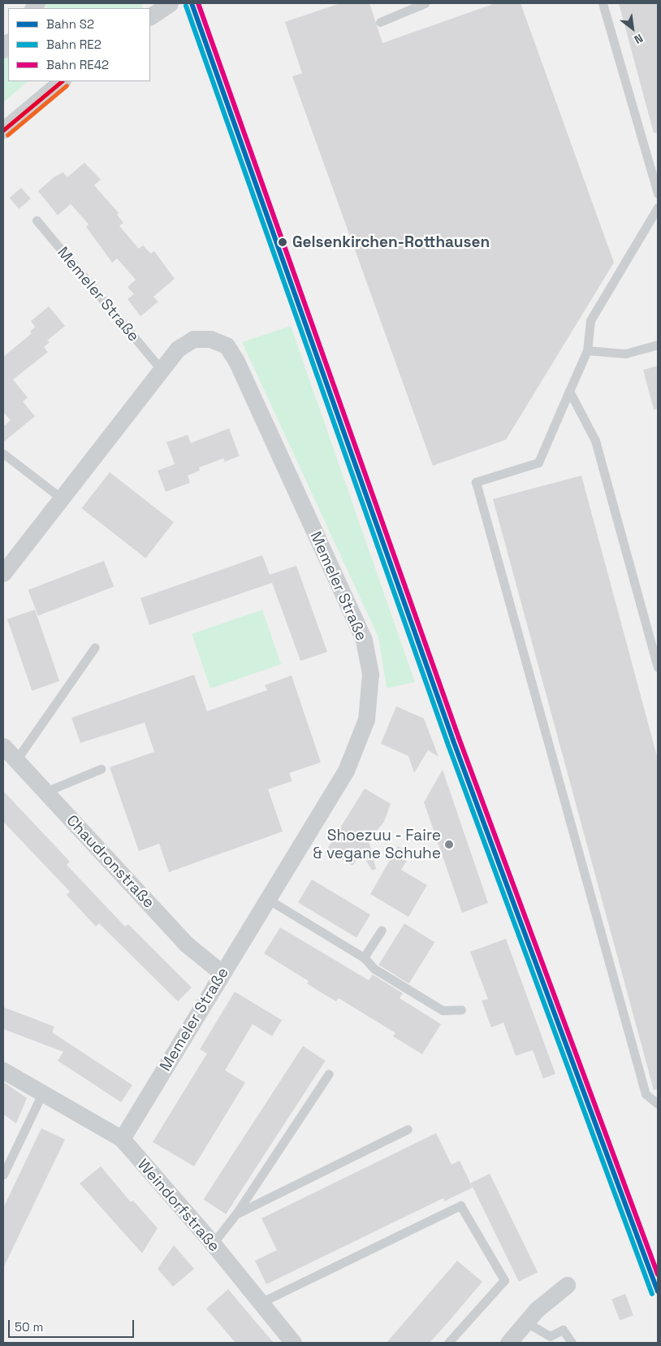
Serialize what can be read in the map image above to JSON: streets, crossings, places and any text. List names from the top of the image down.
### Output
{
  "streets": {
    "street": ["Memeler Straße", "Chaudronstraße", "Weindorfstraße"]
  },
  "crossings": [
    ["Memeler Straße", "Chaudronstraße"],
    ["Memeler Straße", "Weindorfstraße"]
  ],
  "places": ["Gelsenkirchen-Rotthausen", "Shoezuu - Faire & vegane Schuhe"],
  "lines": ["rail line S2", "rail line RE42", "rail line RE2"],
  "legend": ["Bahn S2", "Bahn RE2", "Bahn RE42"],
  "scale_bar": "50 m",
  "north": "bottom right"
}
